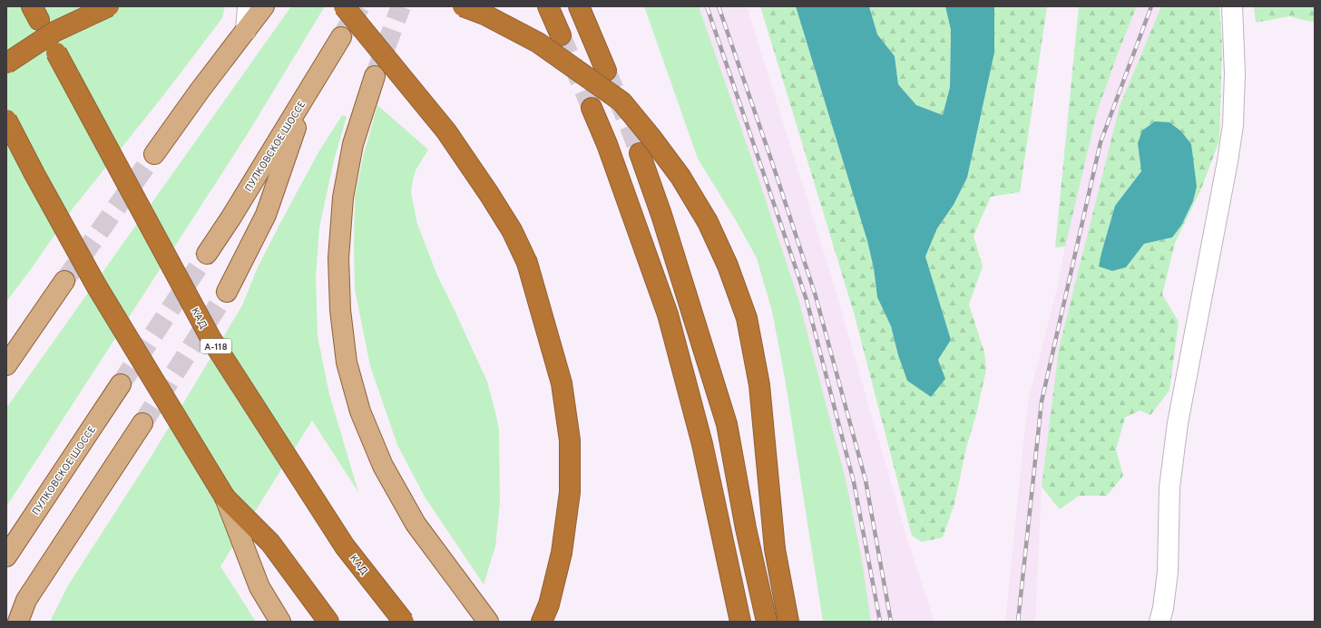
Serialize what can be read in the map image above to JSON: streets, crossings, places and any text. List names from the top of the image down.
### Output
{
  "streets": {
    "highway": ["КАД", "А-118"],
    "main road": ["ПУЛКОВСКОЕ ШОССЕ"]
  }
}
